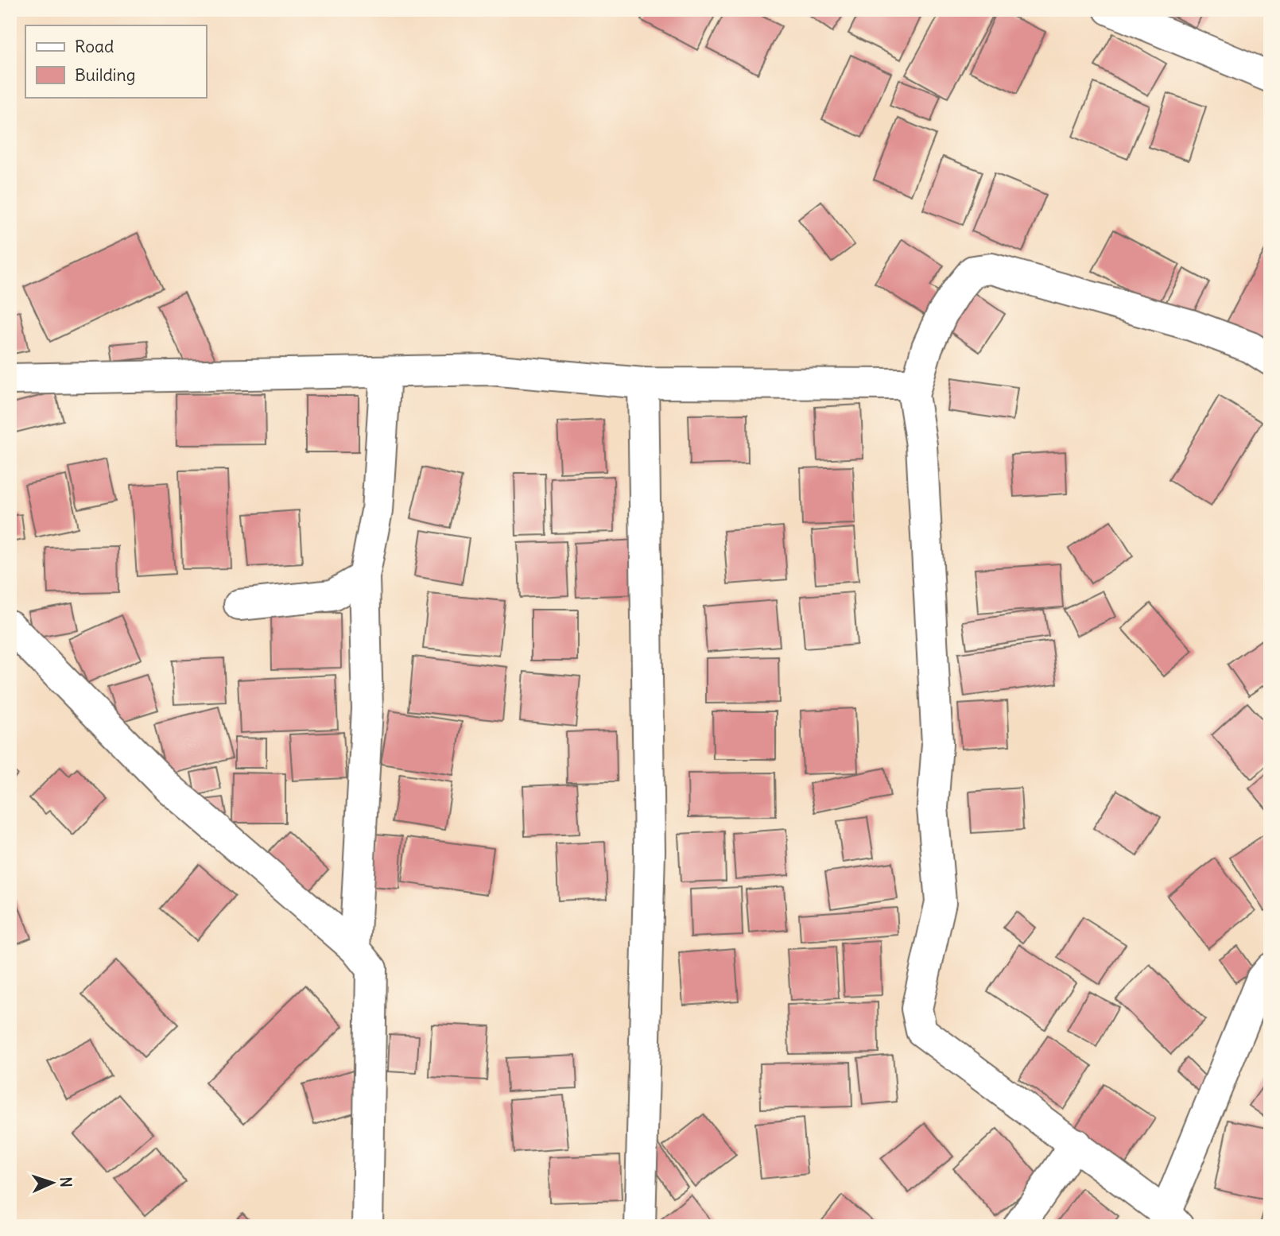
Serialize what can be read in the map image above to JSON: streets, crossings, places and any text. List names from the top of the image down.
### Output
{
  "legend": ["Road", "Building"],
  "north": "right"
}
